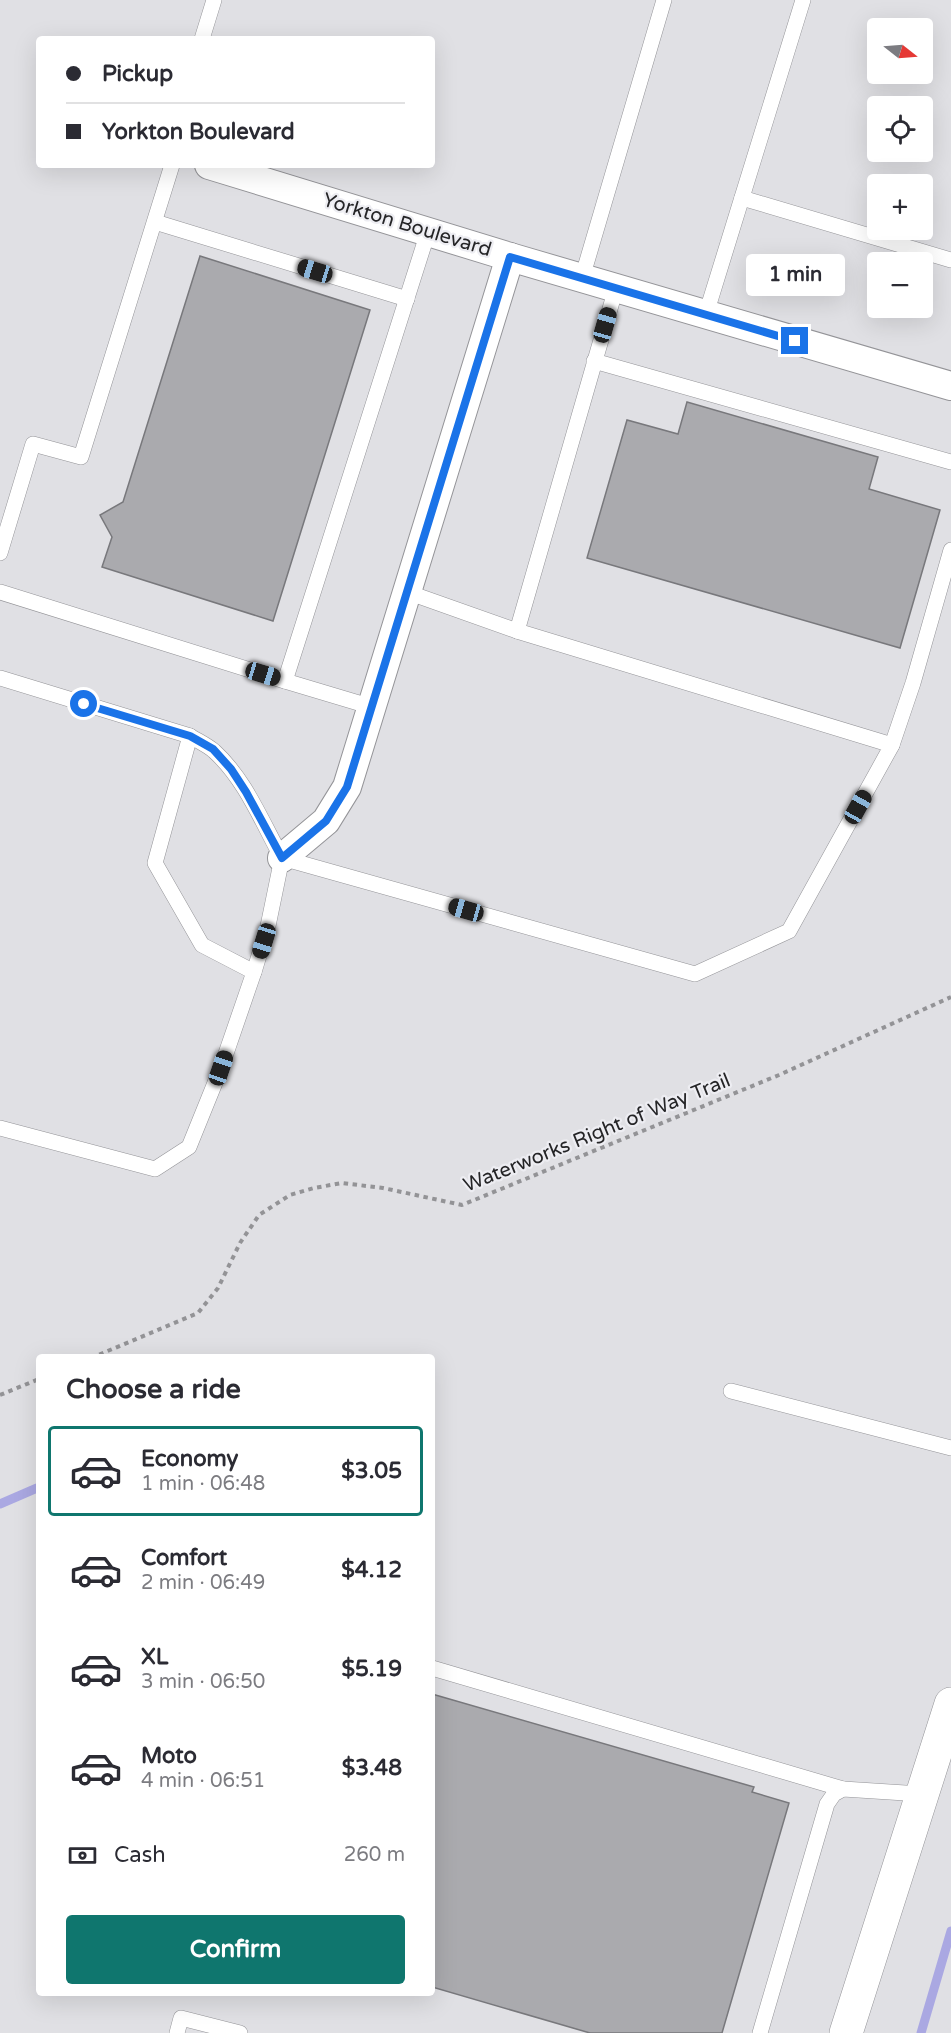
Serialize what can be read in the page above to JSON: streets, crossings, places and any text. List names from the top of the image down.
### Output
{
  "streets": {
    "street": ["Yorkton Boulevard"],
    "path": ["Waterworks Right of Way Trail"]
  },
  "north": "right",
  "page": {
    "map_buttons": ["+", "−"],
    "banner": ["Pickup", "Yorkton Boulevard"],
    "bubble": "1 min",
    "heading": "Choose a ride",
    "list": [
      {
        "name": "Economy",
        "note": "1 min · 06:48",
        "value": "$3.05"
      },
      {
        "name": "Comfort",
        "note": "2 min · 06:49",
        "value": "$4.12"
      },
      {
        "name": "XL",
        "note": "3 min · 06:50",
        "value": "$5.19"
      },
      {
        "name": "Moto",
        "note": "4 min · 06:51",
        "value": "$3.48"
      }
    ],
    "pay": ["Cash", "260 m"],
    "buttons": "Confirm"
  }
}
